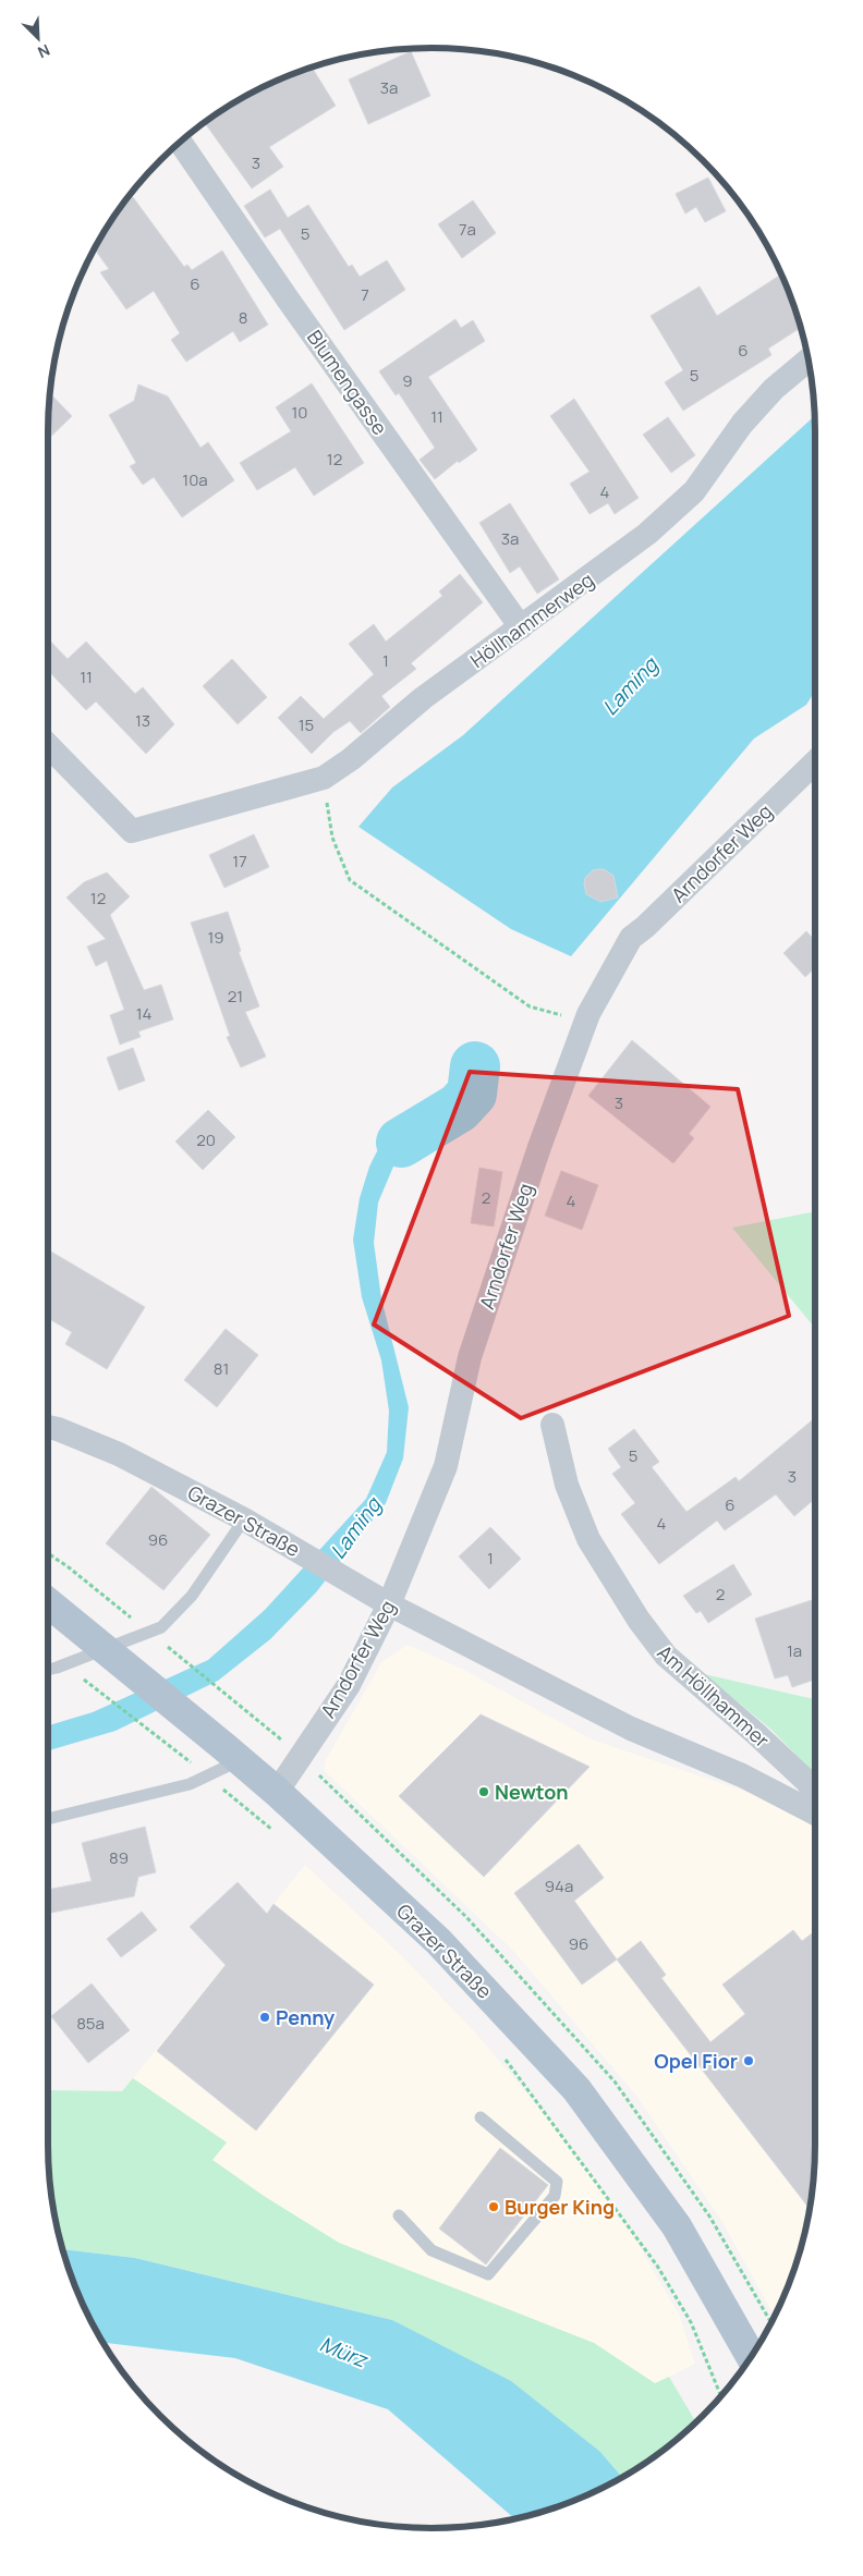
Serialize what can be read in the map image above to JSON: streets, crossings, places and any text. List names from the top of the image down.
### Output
{
  "streets": {
    "main road": ["Grazer Straße"],
    "street": [
      "Blumengasse",
      "Höllhammerweg",
      "Arndorfer Weg",
      "Am Höllhammer"
    ]
  },
  "crossings": [
    ["Blumengasse", "Höllhammerweg"],
    ["Arndorfer Weg", "Grazer Straße"]
  ],
  "water": ["Laming", "Mürz"],
  "places": [
    "Newton",
    "Penny",
    "Opel Fior",
    "Burger King"
  ],
  "house_numbers": [
    "3a",
    "3",
    "7a",
    "5",
    "6",
    "7",
    "8",
    "6",
    "5",
    "9",
    "10",
    "11",
    "12",
    "10a",
    "4",
    "3a",
    "1",
    "11",
    "13",
    "15",
    "17",
    "12",
    "19",
    "21",
    "14",
    "3",
    "20",
    "2",
    "4",
    "81",
    "5",
    "3",
    "6",
    "4",
    "96",
    "1",
    "2",
    "1a",
    "89",
    "94a",
    "96",
    "85a"
  ],
  "north": "bottom right"
}
